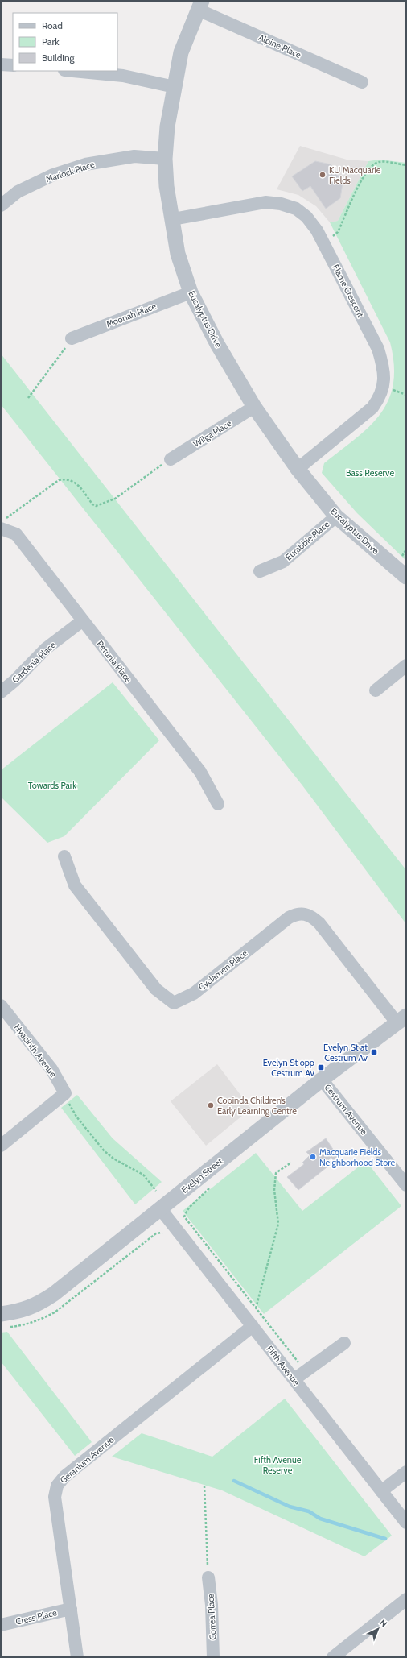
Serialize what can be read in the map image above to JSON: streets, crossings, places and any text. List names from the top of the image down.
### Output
{
  "streets": {
    "street": [
      "Alpine Place",
      "Marlock Place",
      "Flame Crescent",
      "Moonah Place",
      "Eucalyptus Drive",
      "Wilga Place",
      "Eurabbie Place",
      "Petunia Place",
      "Gardenia Place",
      "Cyclamen Place",
      "Hyacinth Avenue",
      "Cestrum Avenue",
      "Evelyn Street",
      "Fifth Avenue",
      "Geranium Avenue",
      "Cress Place",
      "Correa Place"
    ]
  },
  "crossings": [
    ["Alpine Place", "Eucalyptus Drive"],
    ["Marlock Place", "Eucalyptus Drive"],
    ["Flame Crescent", "Eucalyptus Drive"],
    ["Moonah Place", "Eucalyptus Drive"],
    ["Eucalyptus Drive", "Wilga Place"],
    ["Eucalyptus Drive", "Eurabbie Place"],
    ["Petunia Place", "Gardenia Place"],
    ["Cyclamen Place", "Evelyn Street"],
    ["Cestrum Avenue", "Evelyn Street"],
    ["Evelyn Street", "Fifth Avenue"],
    ["Fifth Avenue", "Geranium Avenue"],
    ["Geranium Avenue", "Cress Place"]
  ],
  "parks": ["Bass Reserve", "Towards Park", "Fifth Avenue Reserve"],
  "places": {
    "other": ["KU Macquarie Fields", "Cooinda Children’s Early Learning Centre", "Macquarie Fields Neighborhood Store"],
    "transit": ["Evelyn St at Cestrum Av", "Evelyn St opp Cestrum Av"]
  },
  "legend": ["Road", "Park", "Building"],
  "north": "top right"
}
